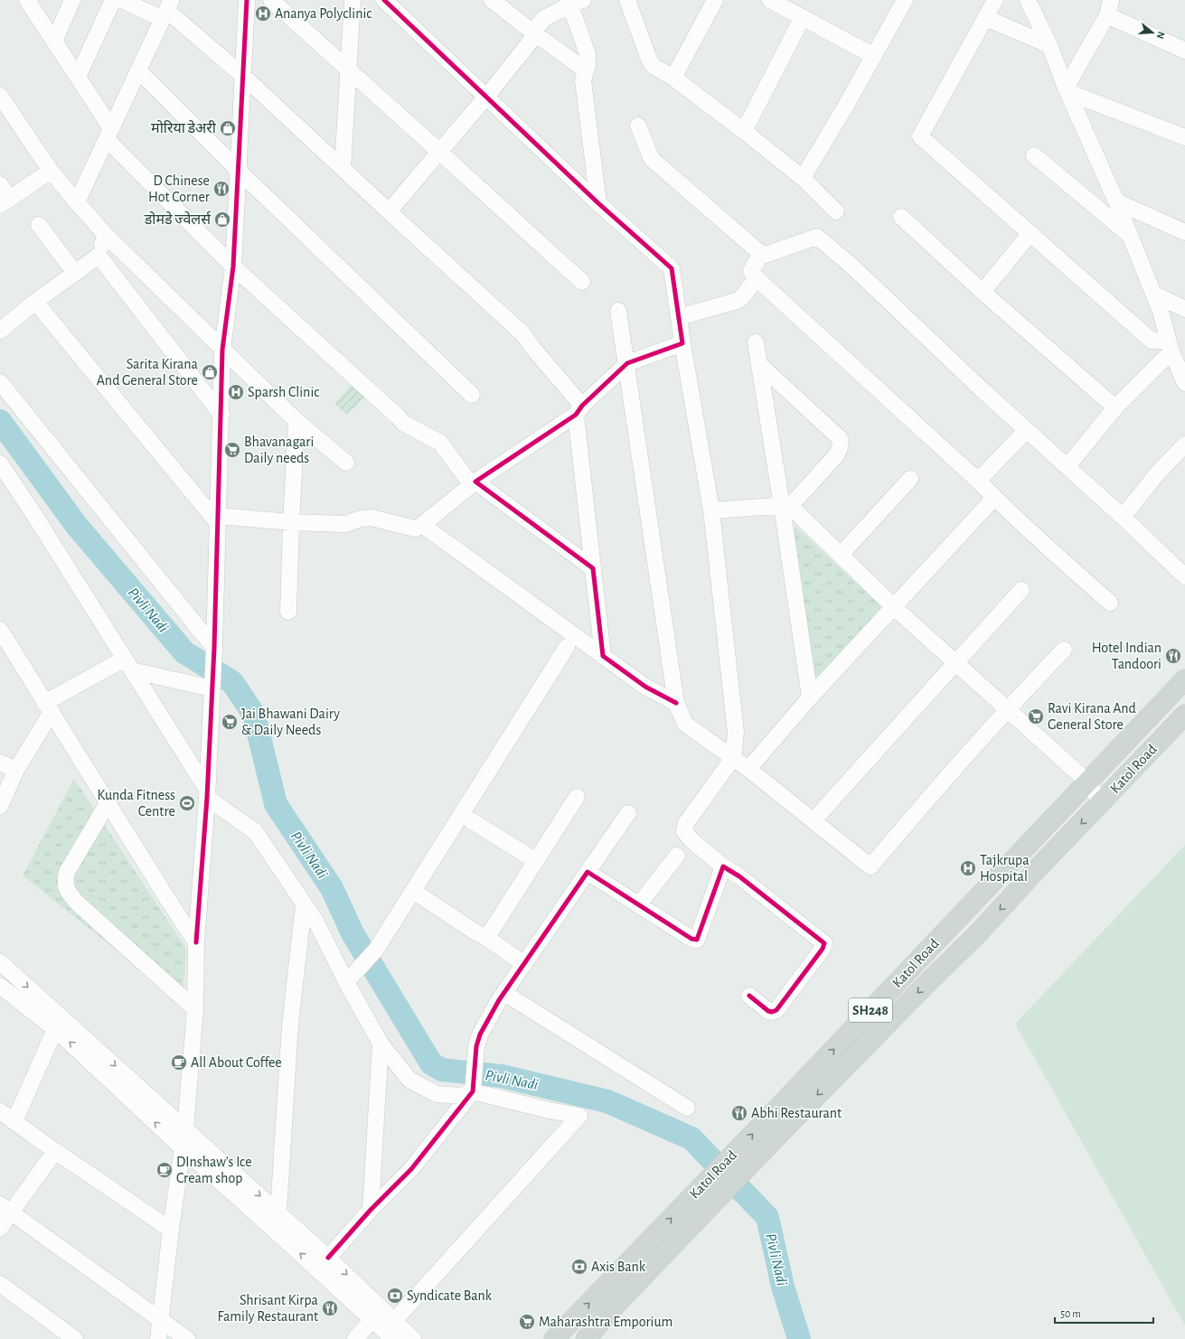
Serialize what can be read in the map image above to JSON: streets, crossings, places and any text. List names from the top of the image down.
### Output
{
  "streets": {
    "main road": ["Katol Road", "SH248"]
  },
  "water": ["Pivli Nadi"],
  "places": {
    "hospital": ["Ananya Polyclinic", "Sparsh Clinic", "Tajkrupa Hospital"],
    "shop": ["मोरिया डेअरी", "डोमडे ज्वेलर्स", "Sarita Kirana And General Store"],
    "restaurant": [
      "D Chinese Hot Corner",
      "Hotel Indian Tandoori",
      "Abhi Restaurant",
      "Shrisant Kirpa Family Restaurant"
    ],
    "supermarket": [
      "Bhavanagari Daily needs",
      "Ravi Kirana And General Store",
      "Jai Bhawani Dairy & Daily Needs",
      "Maharashtra Emporium"
    ],
    "sports": ["Kunda Fitness Centre"],
    "cafe": ["All About Coffee", "DInshaw's Ice Cream shop"],
    "bank": ["Axis Bank", "Syndicate Bank"]
  },
  "scale_bar": "50 m",
  "north": "right"
}
